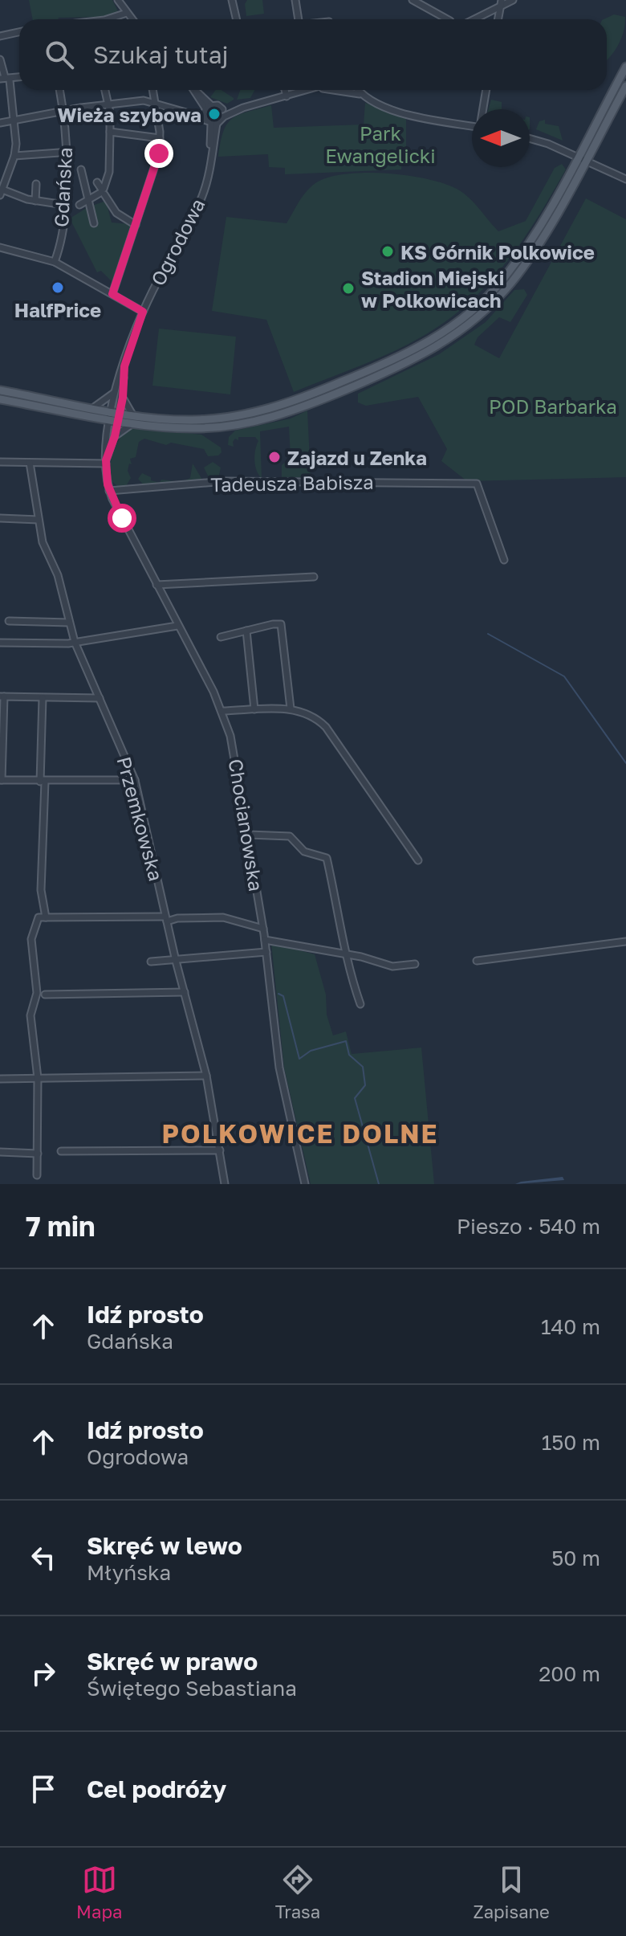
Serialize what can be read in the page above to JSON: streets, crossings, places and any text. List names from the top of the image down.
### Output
{
  "streets": {
    "street": [
      "Gdańska",
      "Ogrodowa",
      "Tadeusza Babisza",
      "Przemkowska",
      "Chocianowska"
    ]
  },
  "crossings": [
    ["Tadeusza Babisza", "Chocianowska"]
  ],
  "districts": ["POLKOWICE DOLNE"],
  "parks": ["Park Ewangelicki", "POD Barbarka"],
  "places": [
    "Wieża szybowa",
    "KS Górnik Polkowice",
    "HalfPrice",
    "Stadion Miejski w Polkowicach",
    "Zajazd u Zenka"
  ],
  "north": "left",
  "page": {
    "search": "Szukaj tutaj",
    "heading": ["7 min", "Pieszo · 540 m"],
    "list": [
      ["Idź prosto", "Gdańska", "140 m"],
      ["Idź prosto", "Ogrodowa", "150 m"],
      ["Skręć w lewo", "Młyńska", "50 m"],
      ["Skręć w prawo", "Świętego Sebastiana", "200 m"],
      "Cel podróży"
    ],
    "nav": ["Mapa", "Trasa", "Zapisane"]
  }
}
